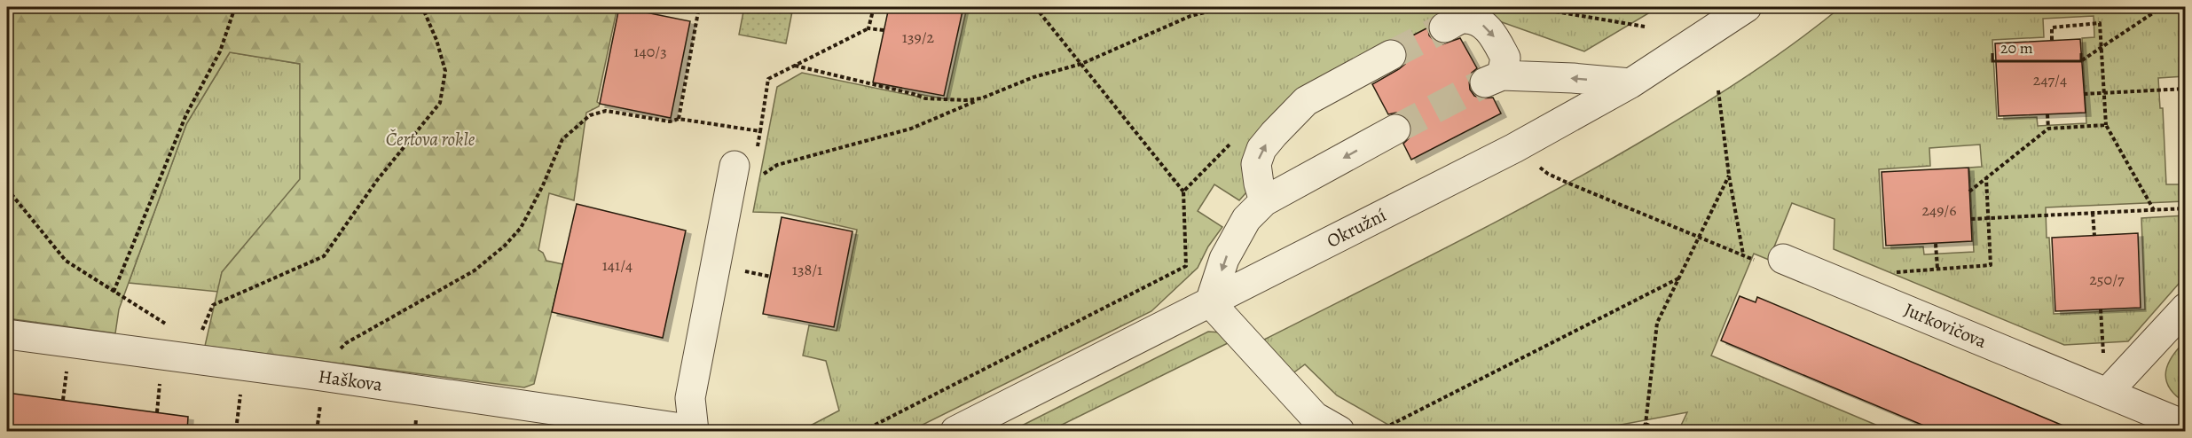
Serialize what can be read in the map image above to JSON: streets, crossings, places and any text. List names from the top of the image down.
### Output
{
  "streets": {
    "street": ["Okružní", "Jurkovičova", "Haškova"]
  },
  "parks": ["Čertova rokle"],
  "house_numbers": [
    "139/2",
    "140/3",
    "247/4",
    "249/6",
    "141/4",
    "138/1",
    "250/7"
  ],
  "scale_bar": "20 m"
}
